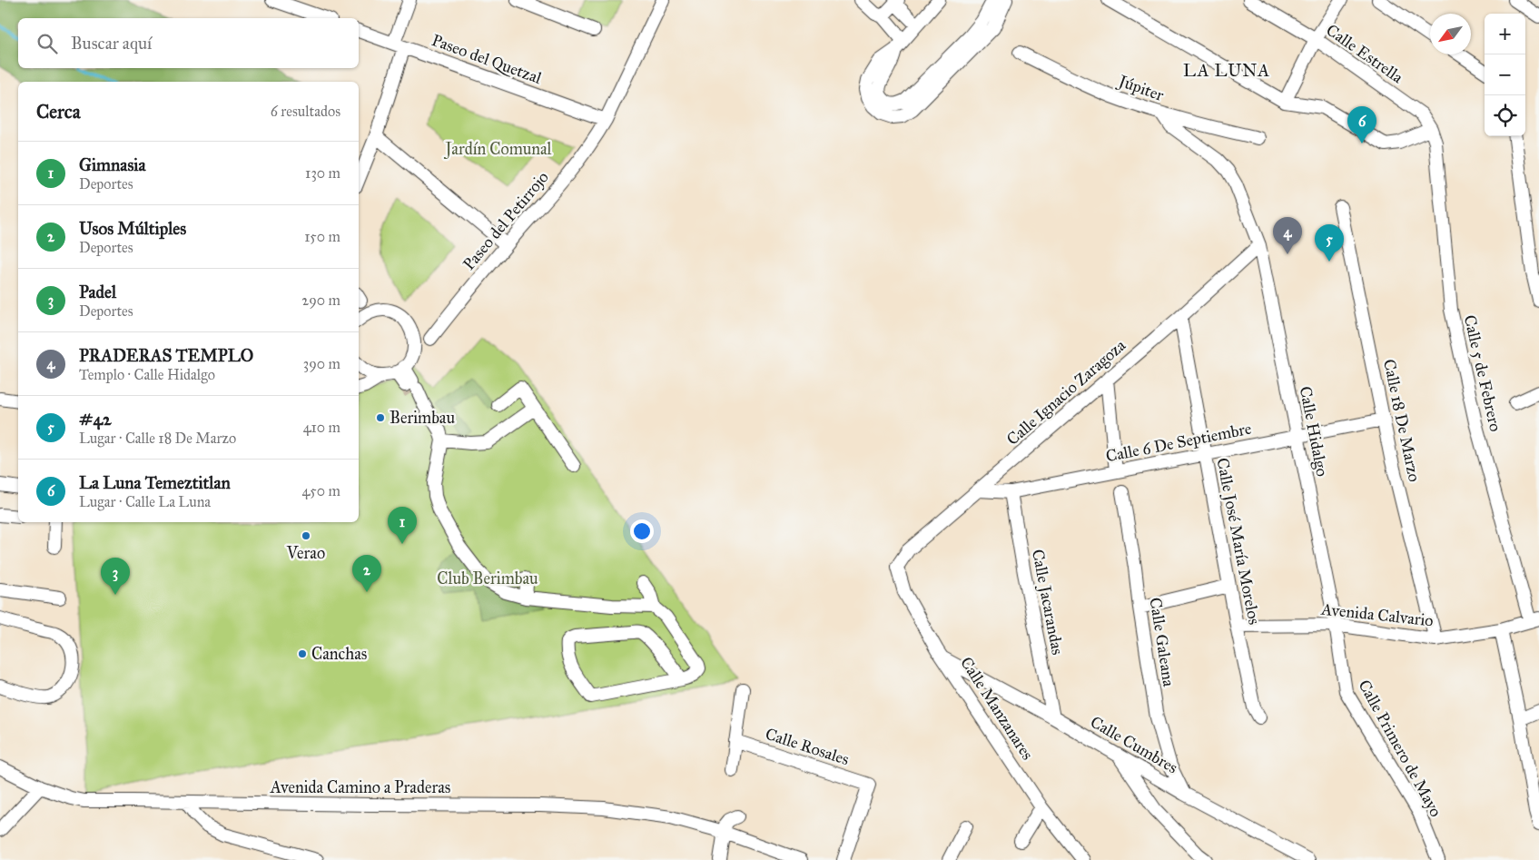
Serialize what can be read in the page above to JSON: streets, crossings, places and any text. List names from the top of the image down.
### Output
{
  "streets": {
    "street": [
      "Calle Estrella",
      "Paseo del Quetzal",
      "Júpiter",
      "Paseo del Petirrojo",
      "Calle 5 de Febrero",
      "Calle Ignacio Zaragoza",
      "Calle 18 De Marzo",
      "Calle Hidalgo",
      "Calle 6 De Septiembre",
      "Calle José María Morelos",
      "Calle Jacarandas",
      "Avenida Calvario",
      "Calle Galeana",
      "Calle Manzanares",
      "Calle Cumbres",
      "Calle Rosales",
      "Calle Primero de Mayo",
      "Avenida Camino a Praderas"
    ]
  },
  "crossings": [
    ["Calle Estrella", "Calle 5 de Febrero"],
    ["Paseo del Quetzal", "Paseo del Petirrojo"],
    ["Júpiter", "Calle Hidalgo"],
    ["Calle 5 de Febrero", "Avenida Calvario"],
    ["Calle Ignacio Zaragoza", "Calle Hidalgo"],
    ["Calle Ignacio Zaragoza", "Calle 6 De Septiembre"],
    ["Calle Ignacio Zaragoza", "Calle José María Morelos"],
    ["Calle Ignacio Zaragoza", "Calle Manzanares"],
    ["Calle 18 De Marzo", "Calle 6 De Septiembre"],
    ["Calle 18 De Marzo", "Avenida Calvario"],
    ["Calle Hidalgo", "Calle 6 De Septiembre"],
    ["Calle Hidalgo", "Avenida Calvario"],
    ["Calle Hidalgo", "Calle Primero de Mayo"],
    ["Calle 6 De Septiembre", "Calle José María Morelos"],
    ["Calle 6 De Septiembre", "Calle Jacarandas"],
    ["Calle José María Morelos", "Avenida Calvario"],
    ["Calle Jacarandas", "Calle Cumbres"],
    ["Avenida Calvario", "Calle Primero de Mayo"],
    ["Calle Galeana", "Calle Cumbres"],
    ["Calle Manzanares", "Calle Cumbres"]
  ],
  "districts": ["LA LUNA"],
  "parks": ["Jardín Comunal", "Club Berimbau"],
  "places": ["Berimbau", "Verao", "Canchas"],
  "north": "bottom left",
  "page": {
    "map_buttons": ["+", "−"],
    "search": "Buscar aquí",
    "heading": ["Cerca", "6 resultados"],
    "pins": [
      "6",
      "4",
      "5",
      "1",
      "2",
      "3"
    ],
    "list": [
      {
        "mark": "1",
        "name": "Gimnasia",
        "note": "Deportes",
        "value": "130 m"
      },
      {
        "mark": "2",
        "name": "Usos Múltiples",
        "note": "Deportes",
        "value": "150 m"
      },
      {
        "mark": "3",
        "name": "Padel",
        "note": "Deportes",
        "value": "290 m"
      },
      {
        "mark": "4",
        "name": "PRADERAS TEMPLO",
        "note": "Templo · Calle Hidalgo",
        "value": "390 m"
      },
      {
        "mark": "5",
        "name": "#42",
        "note": "Lugar · Calle 18 De Marzo",
        "value": "410 m"
      },
      {
        "mark": "6",
        "name": "La Luna Temeztitlan",
        "note": "Lugar · Calle La Luna",
        "value": "450 m"
      }
    ]
  }
}
